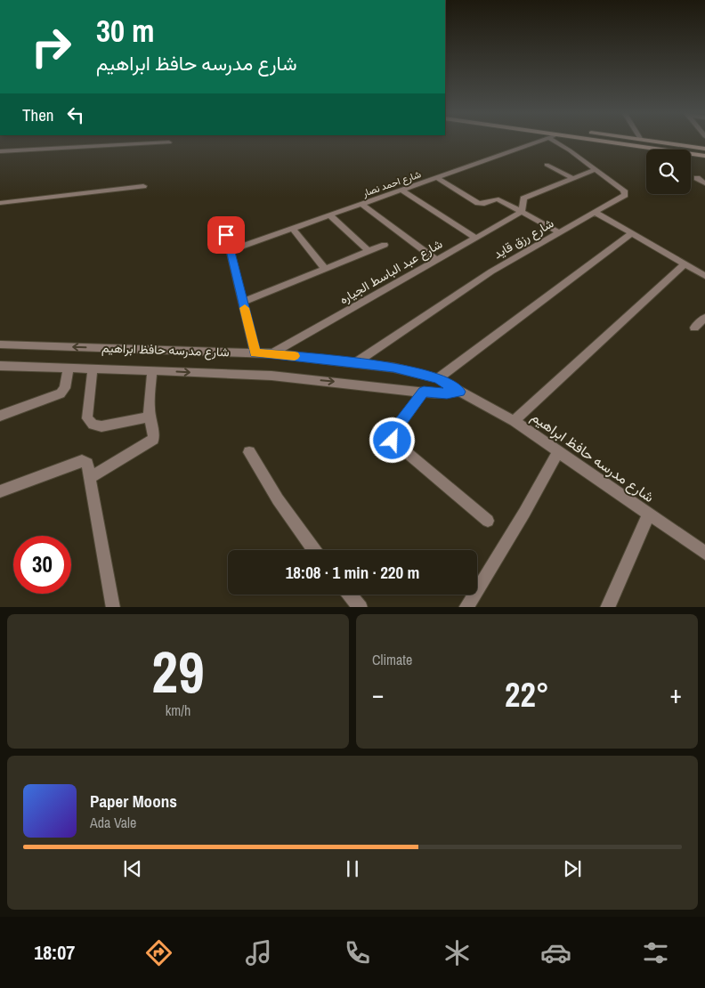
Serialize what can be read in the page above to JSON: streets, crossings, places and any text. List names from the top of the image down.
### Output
{
  "streets": {
    "street": [
      "شارع احمد نصار",
      "شارع رزق قايد",
      "شارع عبد الباسط الجياره",
      "شارع مدرسه حافظ ابراهيم"
    ]
  },
  "crossings": [
    ["شارع رزق قايد", "شارع مدرسه حافظ ابراهيم"],
    ["شارع عبد الباسط الجياره", "شارع مدرسه حافظ ابراهيم"]
  ],
  "page": {
    "turn": ["30 m", "شارع مدرسه حافظ ابراهيم"],
    "then": "Then",
    "limit": "30",
    "trip": "18:08 · 1 min · 220 m",
    "tile": [
      ["29", "km/h"],
      "Climate"
    ],
    "heat": ["−", "22°", "+"],
    "song": ["Paper Moons", "Ada Vale"],
    "tabs": "18:07"
  }
}
